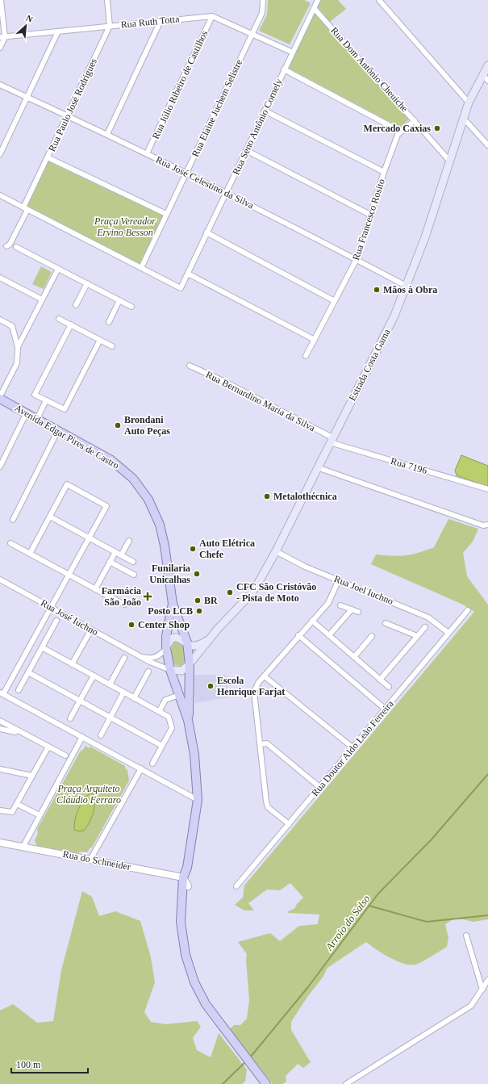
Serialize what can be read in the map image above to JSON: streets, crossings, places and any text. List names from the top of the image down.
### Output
{
  "streets": {
    "main road": ["Estrada Costa Gama", "Avenida Edgar Pires de Castro"],
    "street": [
      "Rua Ruth Totta",
      "Rua Dom Antônio Cheuiche",
      "Rua Júlio Ribeiro de Castilhos",
      "Rua Paulo José Rodrigues",
      "Rua Elaine Juchem Selistre",
      "Rua Seno Antônio Cornely",
      "Rua José Celestino da Silva",
      "Rua Francesco Rosito",
      "Rua Bernardino Maria da Silva",
      "Rua 7196",
      "Rua Joel Iuchno",
      "Rua José Iuchno",
      "Rua Doutor Aldo Leão Ferreira",
      "Rua do Schneider"
    ]
  },
  "crossings": [
    ["Rua Ruth Totta", "Rua Júlio Ribeiro de Castilhos"],
    ["Rua Ruth Totta", "Rua Paulo José Rodrigues"],
    ["Rua Ruth Totta", "Rua Elaine Juchem Selistre"],
    ["Rua Ruth Totta", "Rua Seno Antônio Cornely"],
    ["Rua Dom Antônio Cheuiche", "Rua Seno Antônio Cornely"],
    ["Rua Dom Antônio Cheuiche", "Rua Francesco Rosito"],
    ["Rua Dom Antônio Cheuiche", "Estrada Costa Gama"],
    ["Rua Júlio Ribeiro de Castilhos", "Rua José Celestino da Silva"],
    ["Rua Paulo José Rodrigues", "Rua José Celestino da Silva"],
    ["Rua Elaine Juchem Selistre", "Rua Seno Antônio Cornely"],
    ["Rua Elaine Juchem Selistre", "Rua José Celestino da Silva"],
    ["Rua Seno Antônio Cornely", "Rua José Celestino da Silva"],
    ["Rua José Celestino da Silva", "Rua Francesco Rosito"],
    ["Rua José Celestino da Silva", "Estrada Costa Gama"],
    ["Estrada Costa Gama", "Rua Bernardino Maria da Silva"],
    ["Estrada Costa Gama", "Avenida Edgar Pires de Castro"],
    ["Estrada Costa Gama", "Rua 7196"],
    ["Estrada Costa Gama", "Rua Joel Iuchno"],
    ["Estrada Costa Gama", "Rua José Iuchno"],
    ["Rua Bernardino Maria da Silva", "Rua 7196"],
    ["Avenida Edgar Pires de Castro", "Rua José Iuchno"],
    ["Avenida Edgar Pires de Castro", "Rua do Schneider"],
    ["Rua Joel Iuchno", "Rua Doutor Aldo Leão Ferreira"]
  ],
  "water": ["Arroio do Salso"],
  "parks": ["Praça Vereador Ervino Besson", "Praça Arquiteto Cláudio Ferraro"],
  "places": {
    "other": [
      "Mercado Caxias",
      "Mãos à Obra",
      "Brondani Auto Peças",
      "Metalothécnica",
      "Auto Elétrica Chefe",
      "Funilaria Unicalhas",
      "CFC São Cristóvão - Pista de Moto",
      "BR",
      "Posto LCB",
      "Center Shop",
      "Escola Henrique Farjat"
    ],
    "health": ["Farmácia São João"]
  },
  "scale_bar": "100 m",
  "north": "top right"
}
